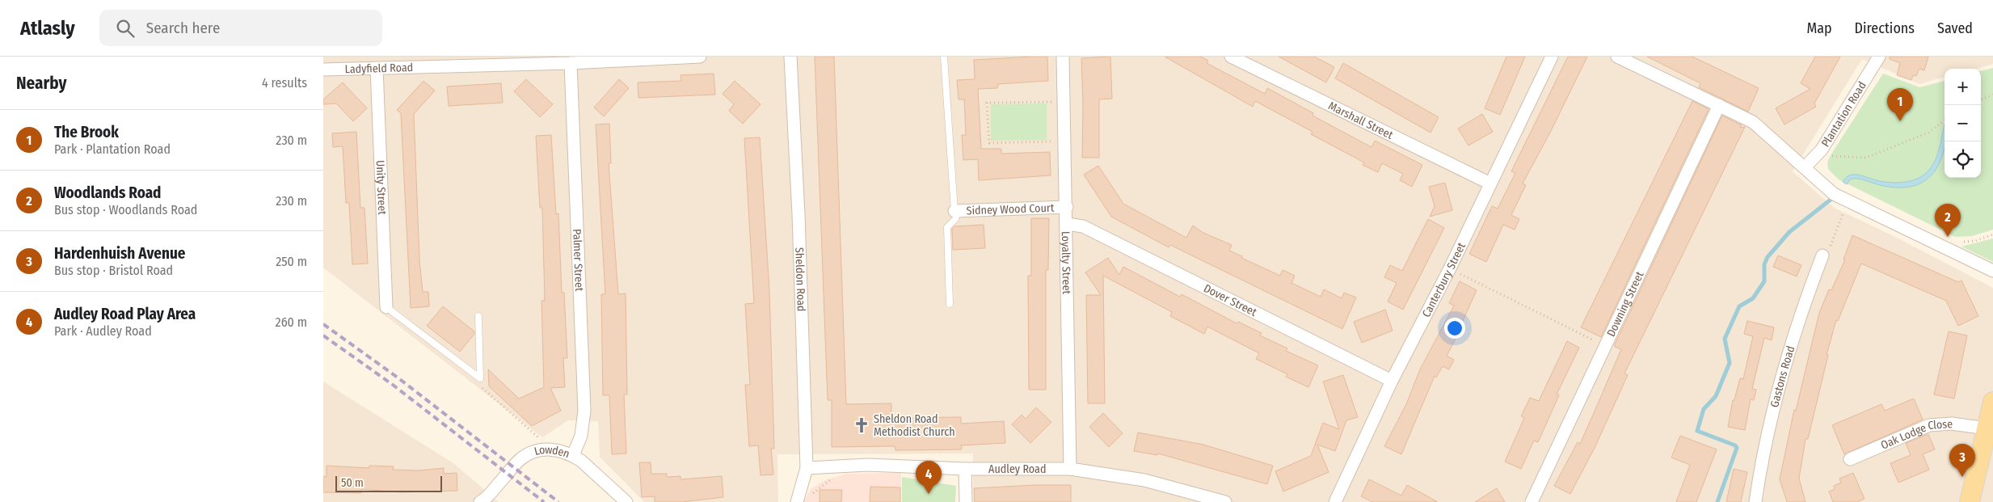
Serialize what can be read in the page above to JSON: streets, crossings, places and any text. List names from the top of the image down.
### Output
{
  "streets": {
    "street": [
      "Ladyfield Road",
      "Plantation Road",
      "Marshall Street",
      "Unity Street",
      "Sidney Wood Court",
      "Palmer Street",
      "Loyalty Street",
      "Canterbury Street",
      "Sheldon Road",
      "Dover Street",
      "Downing Street",
      "Gastons Road",
      "Oak Lodge Close",
      "Lowden",
      "Audley Road"
    ]
  },
  "crossings": [
    ["Ladyfield Road", "Unity Street"],
    ["Ladyfield Road", "Palmer Street"],
    ["Marshall Street", "Canterbury Street"],
    ["Sidney Wood Court", "Loyalty Street"],
    ["Palmer Street", "Lowden"],
    ["Loyalty Street", "Dover Street"],
    ["Loyalty Street", "Audley Road"],
    ["Canterbury Street", "Dover Street"],
    ["Sheldon Road", "Audley Road"]
  ],
  "places": {
    "church": ["Sheldon Road Methodist Church"]
  },
  "scale_bar": "50 m",
  "page": {
    "header": "Atlasly",
    "search": "Search here",
    "nav": ["Map", "Directions", "Saved"],
    "heading": ["Nearby", "4 results"],
    "map_buttons": ["+", "−"],
    "pins": [
      "1",
      "2",
      "3",
      "4"
    ],
    "list": [
      {
        "mark": "1",
        "name": "The Brook",
        "note": "Park · Plantation Road",
        "value": "230 m"
      },
      {
        "mark": "2",
        "name": "Woodlands Road",
        "note": "Bus stop · Woodlands Road",
        "value": "230 m"
      },
      {
        "mark": "3",
        "name": "Hardenhuish Avenue",
        "note": "Bus stop · Bristol Road",
        "value": "250 m"
      },
      {
        "mark": "4",
        "name": "Audley Road Play Area",
        "note": "Park · Audley Road",
        "value": "260 m"
      }
    ],
    "scale": "50 m"
  }
}
